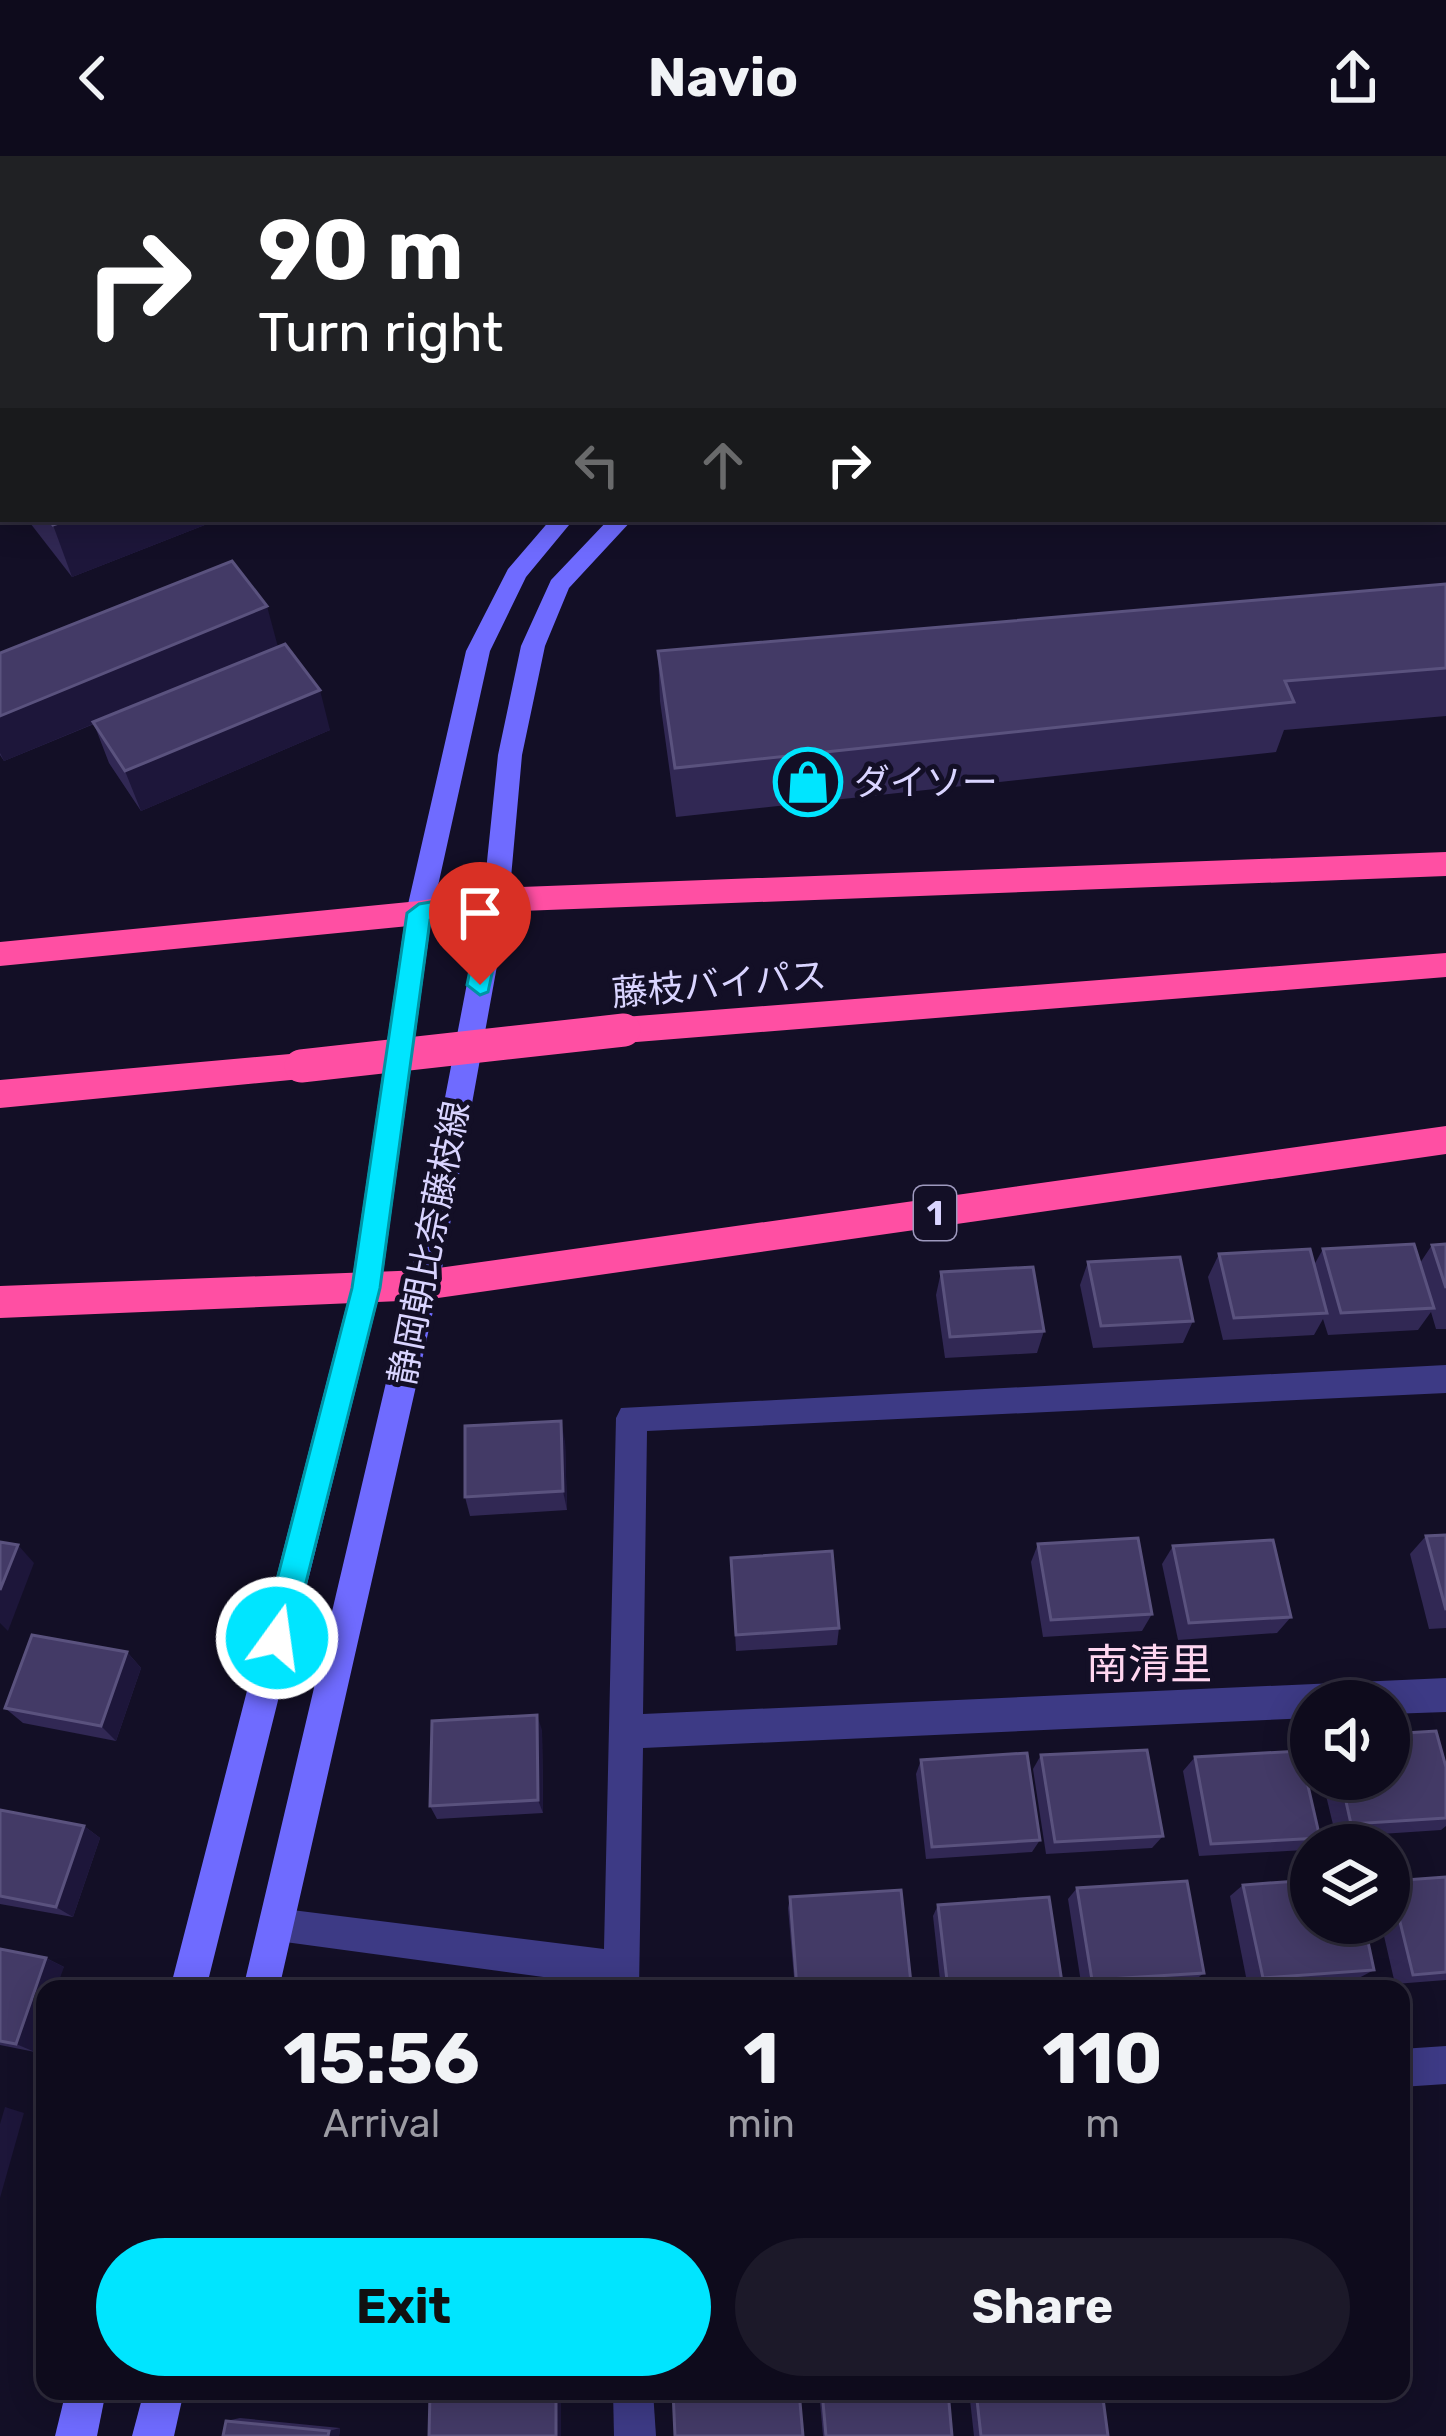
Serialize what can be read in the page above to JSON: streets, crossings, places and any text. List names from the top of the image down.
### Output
{
  "streets": {
    "highway": ["藤枝バイパス", "1"],
    "main road": ["静岡朝比奈藤枝線"]
  },
  "crossings": [
    ["1", "静岡朝比奈藤枝線"]
  ],
  "districts": ["南清里"],
  "places": {
    "shop": ["ダイソー"]
  },
  "page": {
    "header": "Navio",
    "turn": ["90 m", "Turn right"],
    "eta": [
      "15:56",
      "Arrival",
      "1",
      "min",
      "110",
      "m"
    ],
    "buttons": ["Exit", "Share"]
  }
}
